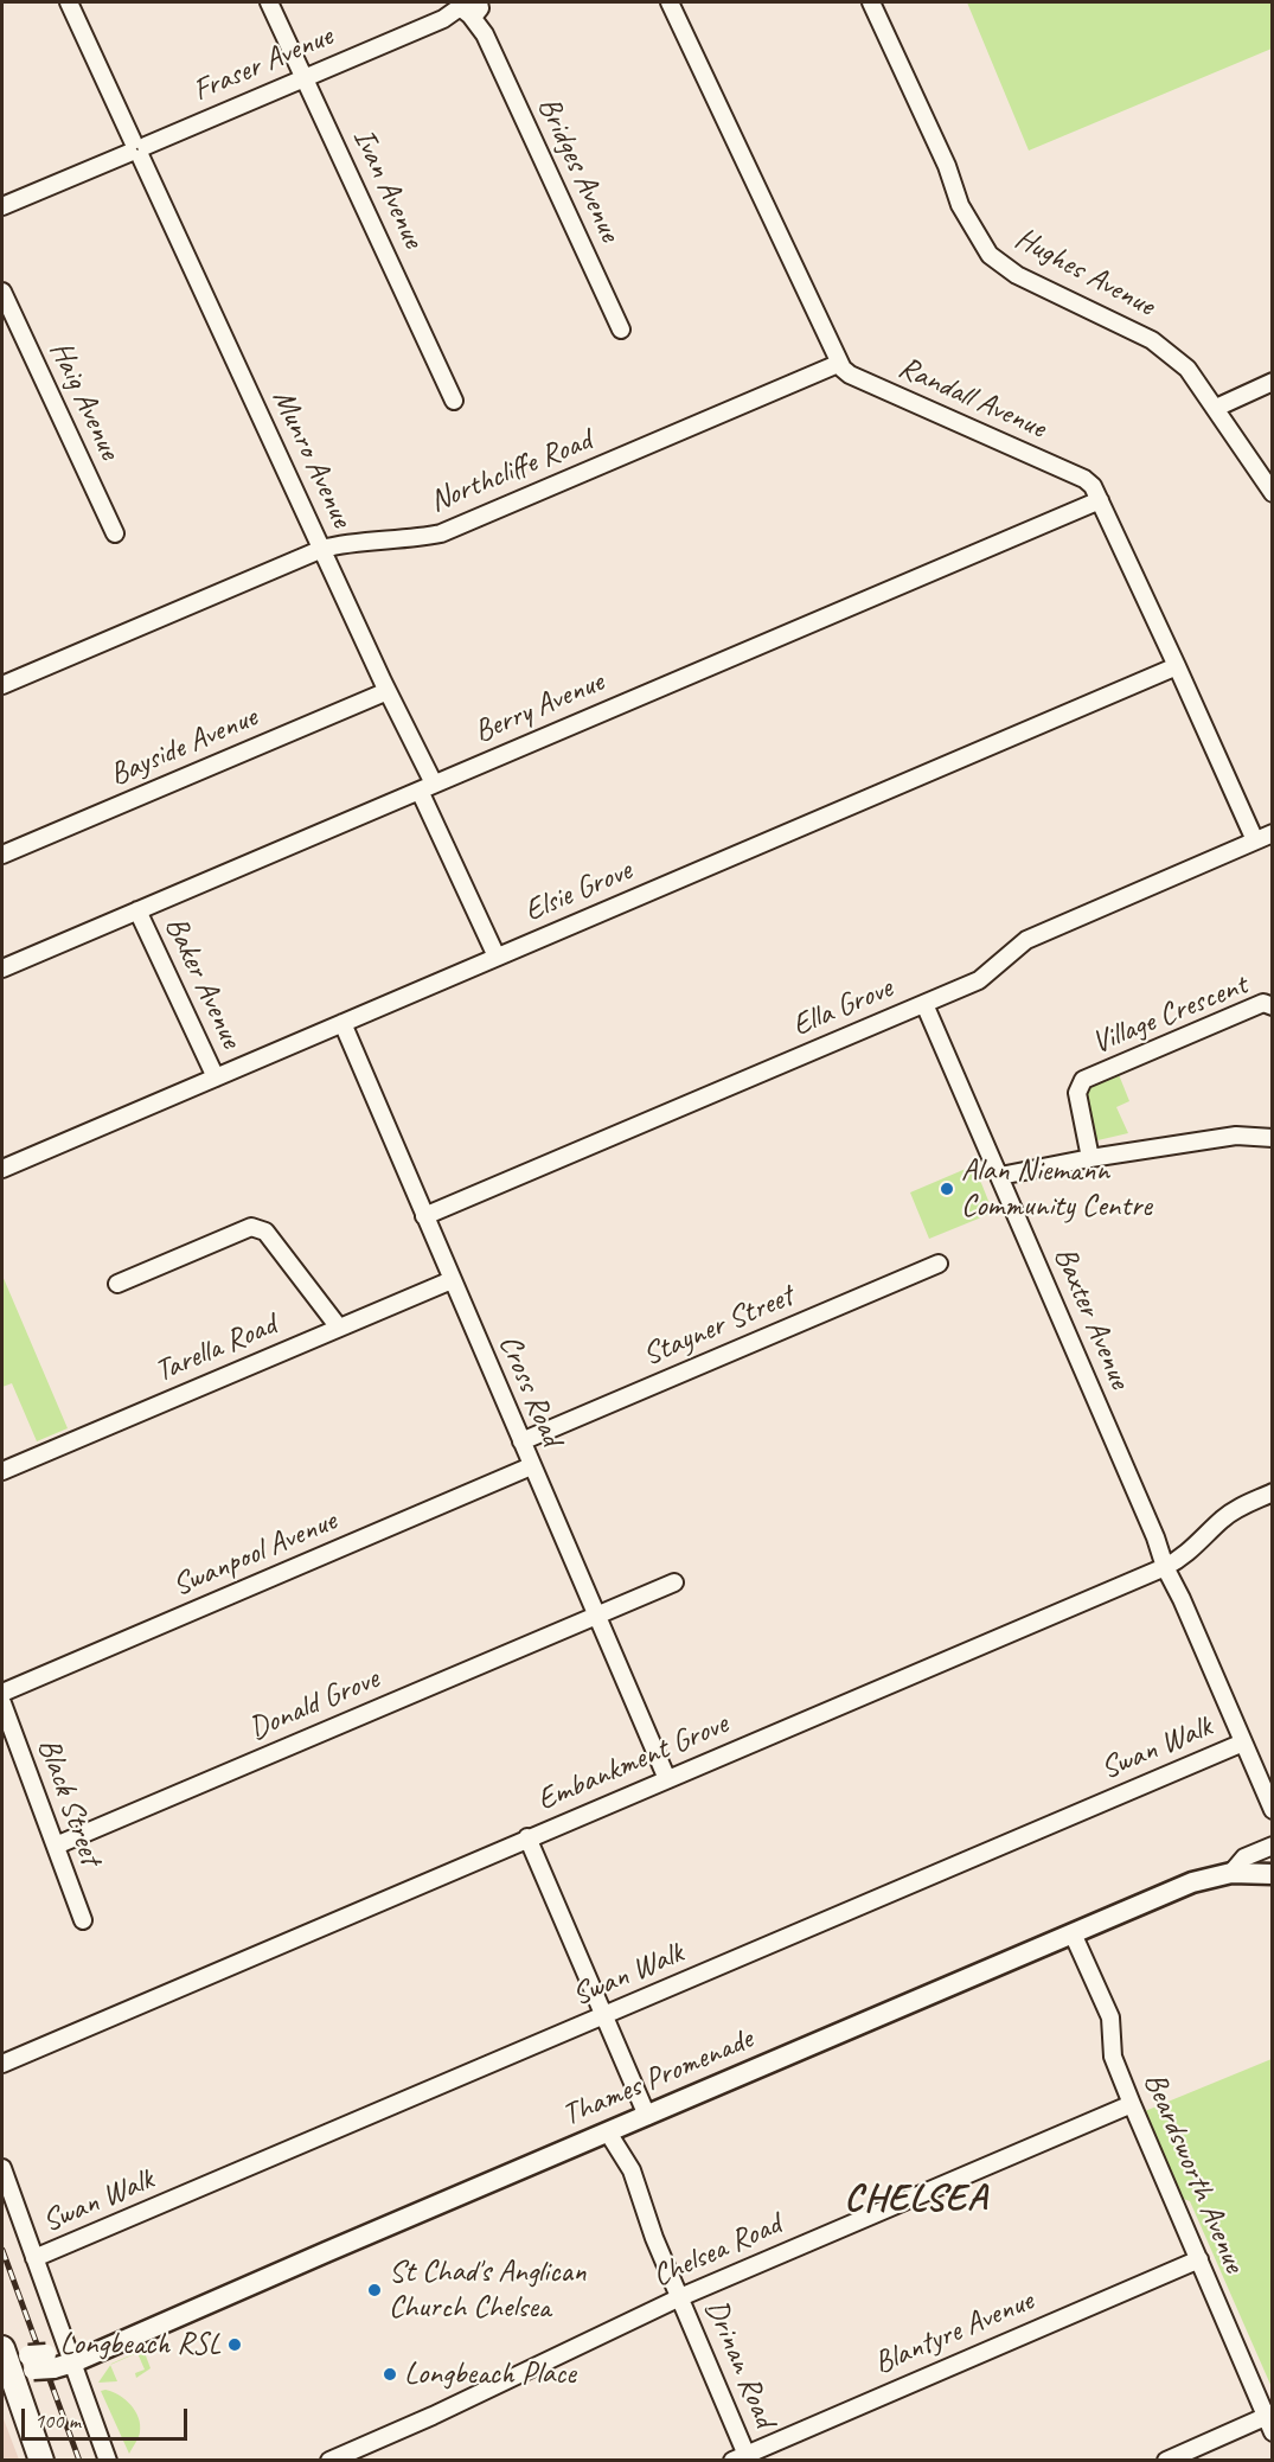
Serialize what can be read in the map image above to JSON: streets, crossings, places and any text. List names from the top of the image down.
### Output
{
  "streets": {
    "main road": ["Thames Promenade"],
    "street": [
      "Fraser Avenue",
      "Bridges Avenue",
      "Ivan Avenue",
      "Hughes Avenue",
      "Randall Avenue",
      "Haig Avenue",
      "Munro Avenue",
      "Northcliffe Road",
      "Berry Avenue",
      "Bayside Avenue",
      "Elsie Grove",
      "Baker Avenue",
      "Ella Grove",
      "Village Crescent",
      "Baxter Avenue",
      "Stayner Street",
      "Tarella Road",
      "Cross Road",
      "Swanpool Avenue",
      "Donald Grove",
      "Swan Walk",
      "Embankment Grove",
      "Black Street",
      "Beardsworth Avenue",
      "Chelsea Road",
      "Blantyre Avenue",
      "Drinan Road"
    ]
  },
  "crossings": [
    ["Fraser Avenue", "Bridges Avenue"],
    ["Fraser Avenue", "Ivan Avenue"],
    ["Fraser Avenue", "Munro Avenue"],
    ["Randall Avenue", "Northcliffe Road"],
    ["Randall Avenue", "Berry Avenue"],
    ["Randall Avenue", "Elsie Grove"],
    ["Randall Avenue", "Ella Grove"],
    ["Munro Avenue", "Northcliffe Road"],
    ["Munro Avenue", "Berry Avenue"],
    ["Munro Avenue", "Bayside Avenue"],
    ["Munro Avenue", "Elsie Grove"],
    ["Berry Avenue", "Baker Avenue"],
    ["Elsie Grove", "Baker Avenue"],
    ["Elsie Grove", "Cross Road"],
    ["Ella Grove", "Baxter Avenue"],
    ["Ella Grove", "Cross Road"],
    ["Baxter Avenue", "Swan Walk"],
    ["Baxter Avenue", "Embankment Grove"],
    ["Stayner Street", "Cross Road"],
    ["Tarella Road", "Cross Road"],
    ["Cross Road", "Swanpool Avenue"],
    ["Cross Road", "Donald Grove"],
    ["Cross Road", "Embankment Grove"],
    ["Donald Grove", "Black Street"],
    ["Thames Promenade", "Beardsworth Avenue"],
    ["Thames Promenade", "Drinan Road"],
    ["Beardsworth Avenue", "Chelsea Road"],
    ["Beardsworth Avenue", "Blantyre Avenue"],
    ["Chelsea Road", "Drinan Road"],
    ["Blantyre Avenue", "Drinan Road"]
  ],
  "districts": ["CHELSEA"],
  "places": [
    "Alan Niemann Community Centre",
    "St Chad's Anglican Church Chelsea",
    "Longbeach RSL",
    "Longbeach Place"
  ],
  "scale_bar": "100 m"
}
